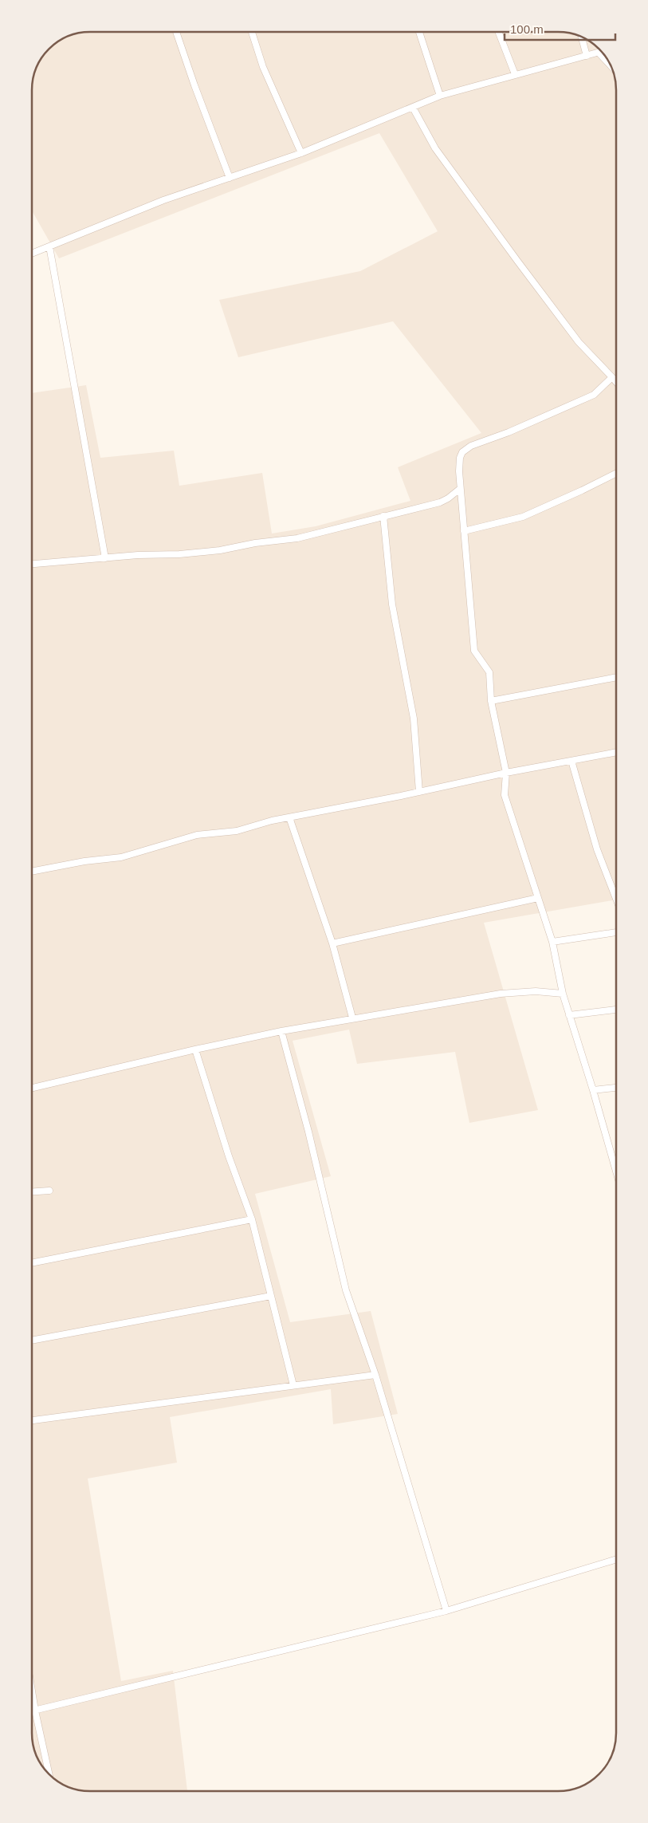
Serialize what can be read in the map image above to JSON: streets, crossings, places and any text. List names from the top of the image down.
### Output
{
  "scale_bar": "100 m"
}
